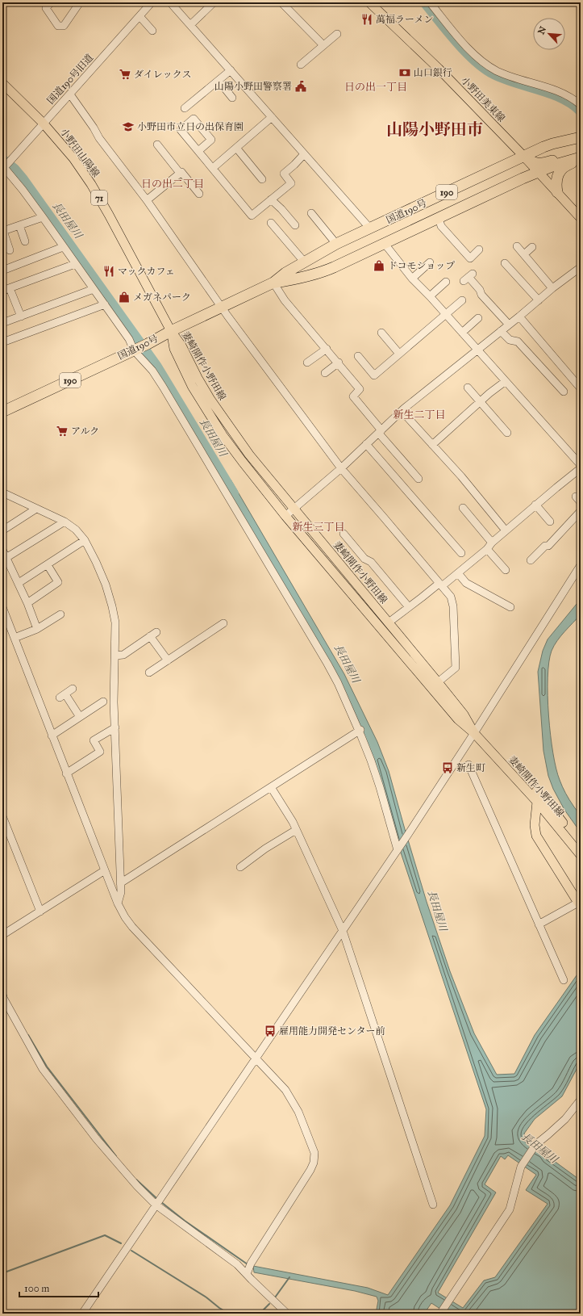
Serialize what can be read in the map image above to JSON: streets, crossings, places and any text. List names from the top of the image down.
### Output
{
  "streets": {
    "highway": ["190", "国道190号"],
    "main road": [
      "小野田美東線",
      "小野田山陽線",
      "71",
      "妻崎開作小野田線"
    ],
    "street": ["国道190号旧道"]
  },
  "crossings": [
    ["国道190号旧道", "小野田山陽線"],
    ["小野田美東線", "国道190号"],
    ["小野田山陽線", "国道190号"],
    ["小野田山陽線", "妻崎開作小野田線"],
    ["国道190号", "妻崎開作小野田線"]
  ],
  "districts": [
    "日の出一丁目",
    "山陽小野田市",
    "日の出二丁目",
    "新生二丁目",
    "新生三丁目"
  ],
  "water": ["長田屋川"],
  "places": {
    "restaurant": ["萬福ラーメン", "マックカフェ"],
    "bank": ["山口銀行"],
    "supermarket": ["ダイレックス", "アルク"],
    "public building": ["山陽小野田警察署"],
    "school or university": ["小野田市立日の出保育園"],
    "shop": ["ドコモショップ", "メガネパーク"],
    "bus stop": ["新生町", "雇用能力開発センター前"]
  },
  "scale_bar": "100 m",
  "north": "top left"
}
